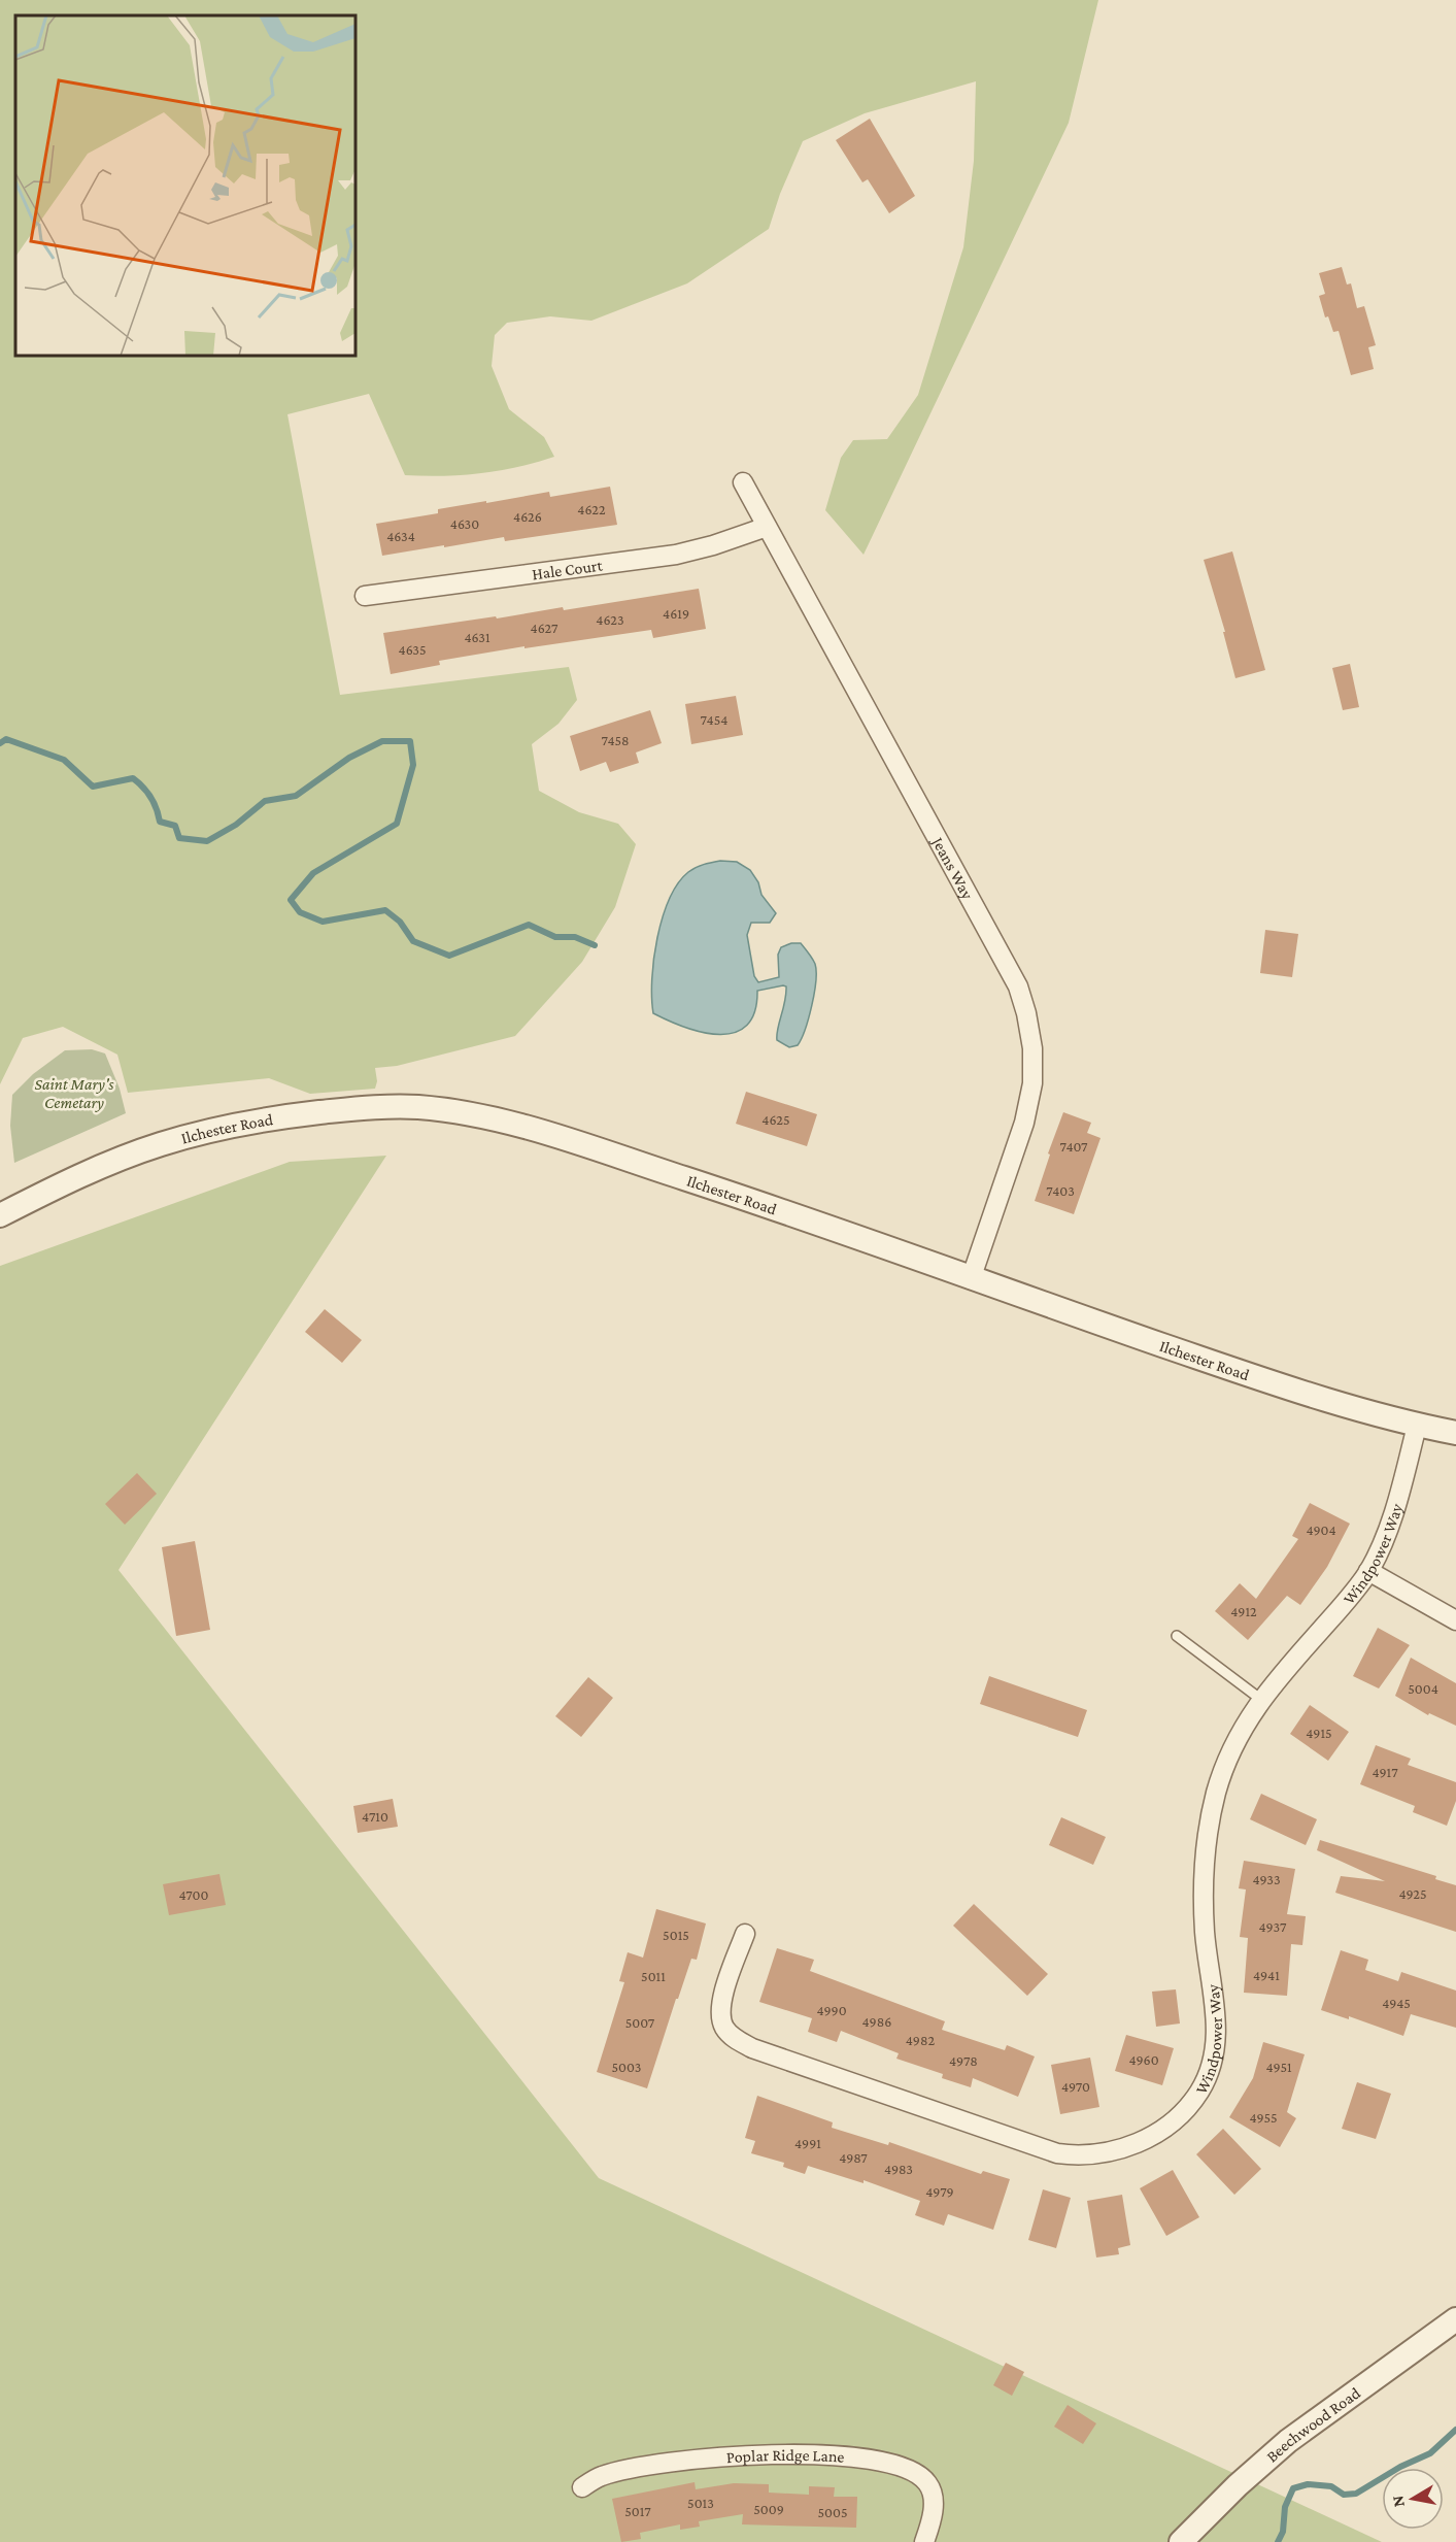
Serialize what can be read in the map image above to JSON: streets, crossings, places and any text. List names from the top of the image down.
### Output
{
  "streets": {
    "street": [
      "Hale Court",
      "Jeans Way",
      "Ilchester Road",
      "Windpower Way",
      "Beechwood Road",
      "Poplar Ridge Lane"
    ]
  },
  "crossings": [
    ["Hale Court", "Jeans Way"],
    ["Jeans Way", "Ilchester Road"],
    ["Ilchester Road", "Windpower Way"]
  ],
  "parks": ["Saint Mary's Cemetary"],
  "house_numbers": [
    "4622",
    "4626",
    "4630",
    "4634",
    "4619",
    "4623",
    "4627",
    "4631",
    "4635",
    "7454",
    "7458",
    "4625",
    "7407",
    "7403",
    "4904",
    "4912",
    "5004",
    "4915",
    "4917",
    "4710",
    "4933",
    "4925",
    "4700",
    "4937",
    "5015",
    "4941",
    "5011",
    "4945",
    "4990",
    "4986",
    "5007",
    "4982",
    "4960",
    "4978",
    "5003",
    "4951",
    "4970",
    "4955",
    "4991",
    "4987",
    "4983",
    "4979",
    "5013",
    "5009",
    "5017",
    "5005"
  ],
  "north": "left"
}
